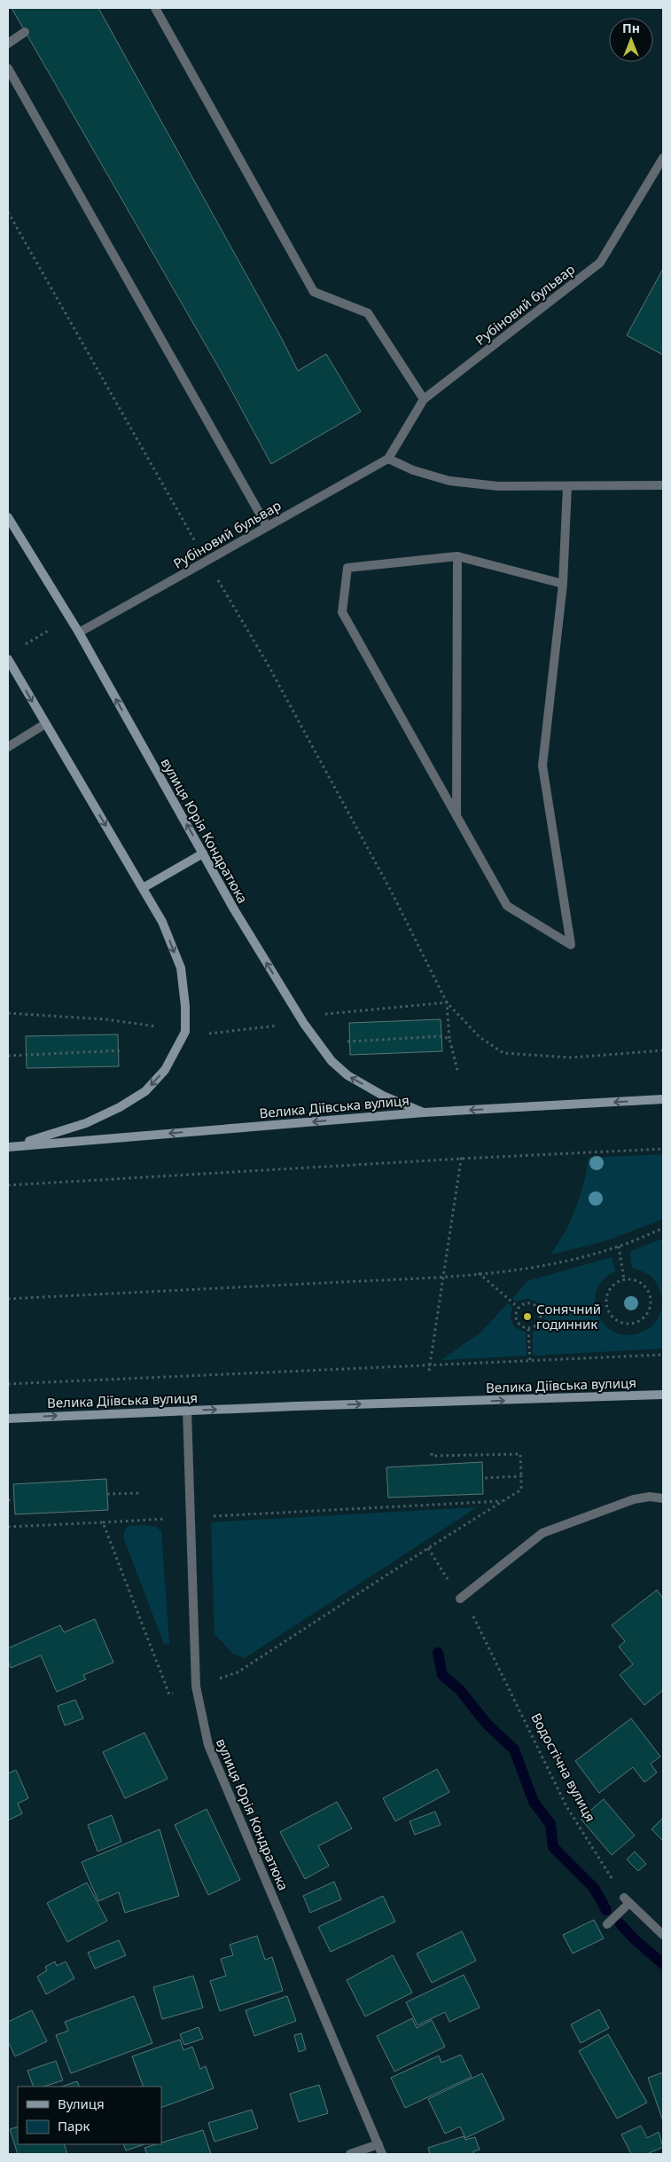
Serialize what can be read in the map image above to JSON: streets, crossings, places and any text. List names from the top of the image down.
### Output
{
  "streets": {
    "main road": ["вулиця Юрія Кондратюка", "Велика Діївська вулиця"],
    "street": ["Рубіновий бульвар"],
    "path": ["Водостічна вулиця"]
  },
  "crossings": [
    ["Рубіновий бульвар", "вулиця Юрія Кондратюка"],
    ["вулиця Юрія Кондратюка", "Велика Діївська вулиця"]
  ],
  "places": ["Сонячний годинник"],
  "legend": ["Вулиця", "Парк"],
  "north": "top"
}
